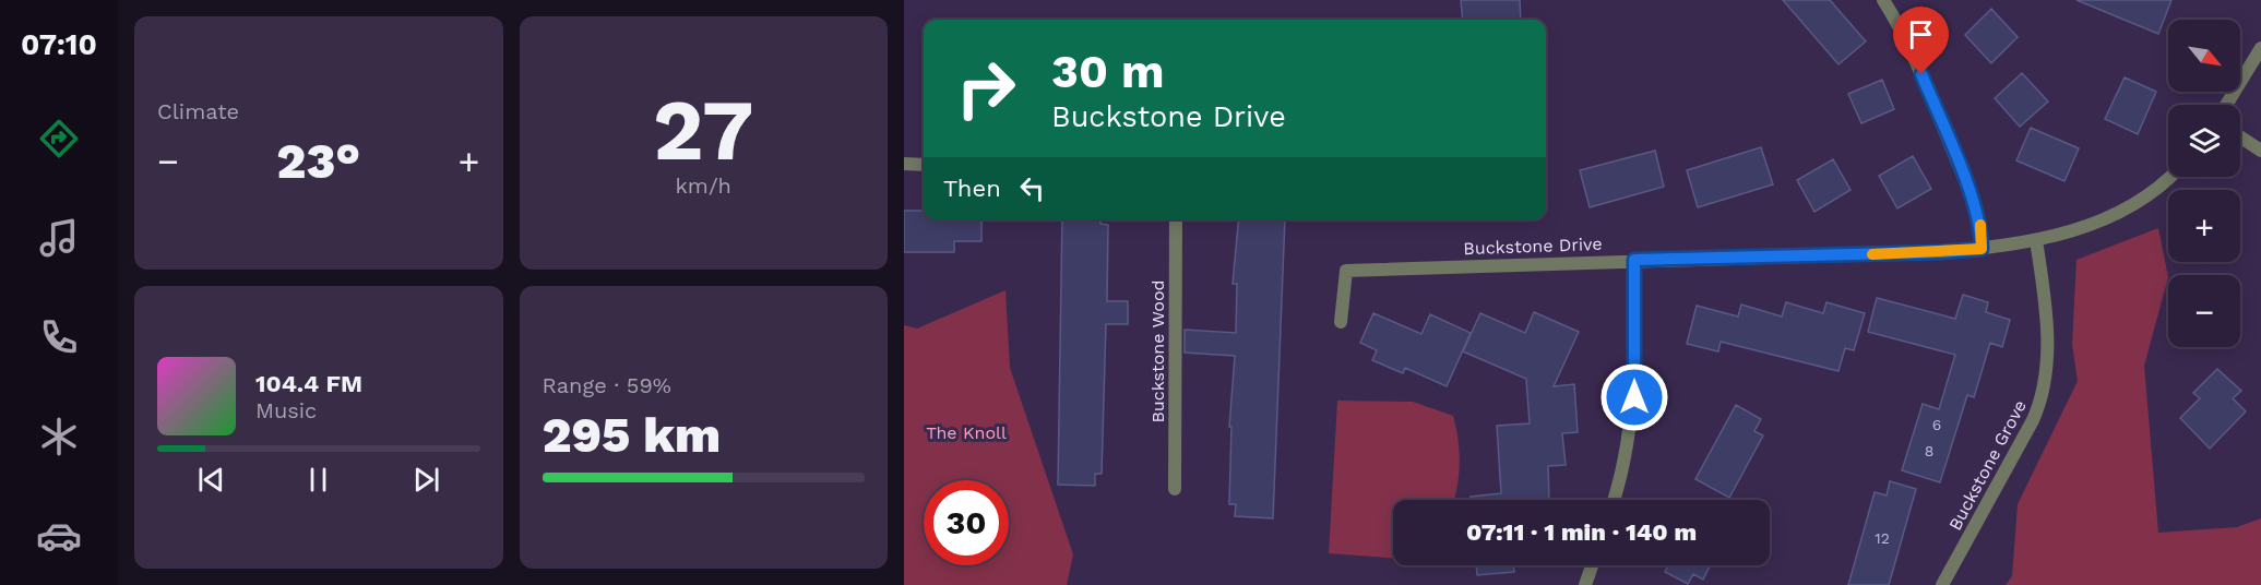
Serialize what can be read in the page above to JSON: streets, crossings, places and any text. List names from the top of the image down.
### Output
{
  "streets": {
    "street": ["Buckstone Drive", "Buckstone Wood", "Buckstone Grove"]
  },
  "crossings": [
    ["Buckstone Drive", "Buckstone Grove"]
  ],
  "parks": ["The Knoll"],
  "house_numbers": ["6", "8", "12"],
  "north": "bottom right",
  "page": {
    "tabs": "07:10",
    "tile": [
      "Climate",
      ["27", "km/h"],
      ["Range · 59%", "295 km"]
    ],
    "map_buttons": ["+", "−"],
    "turn": ["30 m", "Buckstone Drive"],
    "heat": ["−", "23°", "+"],
    "then": "Then",
    "song": ["104.4 FM", "Music"],
    "limit": "30",
    "trip": "07:11 · 1 min · 140 m"
  }
}
